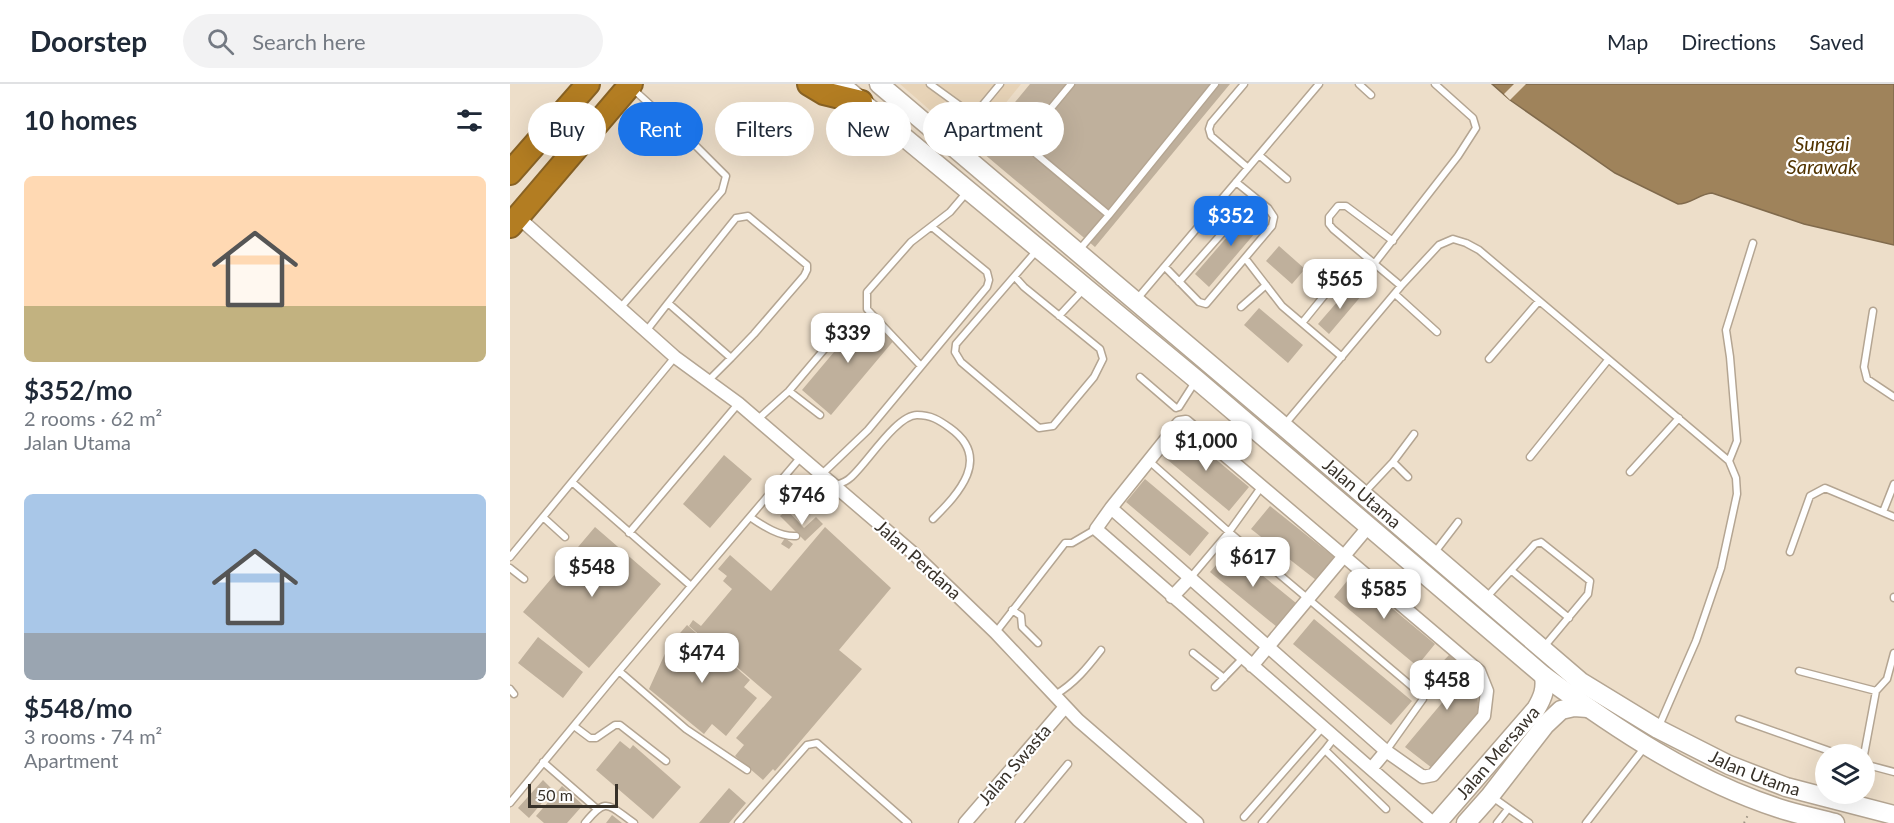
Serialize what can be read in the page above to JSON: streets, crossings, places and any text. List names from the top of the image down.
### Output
{
  "streets": {
    "main road": ["Jalan Utama", "Jalan Mersawa"],
    "street": ["Jalan Perdana", "Jalan Swasta"]
  },
  "crossings": [
    ["Jalan Utama", "Jalan Mersawa"],
    ["Jalan Perdana", "Jalan Swasta"]
  ],
  "water": ["Sungai Sarawak"],
  "scale_bar": "50 m",
  "page": {
    "header": "Doorstep",
    "search": "Search here",
    "nav": ["Map", "Directions", "Saved"],
    "heading": "10 homes",
    "chip": [
      "Buy",
      "Rent",
      "Filters",
      "New",
      "Apartment"
    ],
    "list": [
      {
        "name": "$352/mo",
        "note": "2 rooms · 62 m² · Jalan Utama"
      },
      {
        "name": "$548/mo",
        "note": "3 rooms · 74 m² · Apartment"
      }
    ],
    "price": [
      "$352",
      "$565",
      "$339",
      "$1,000",
      "$746",
      "$617",
      "$548",
      "$585",
      "$474",
      "$458"
    ],
    "scale": "50 m"
  }
}
